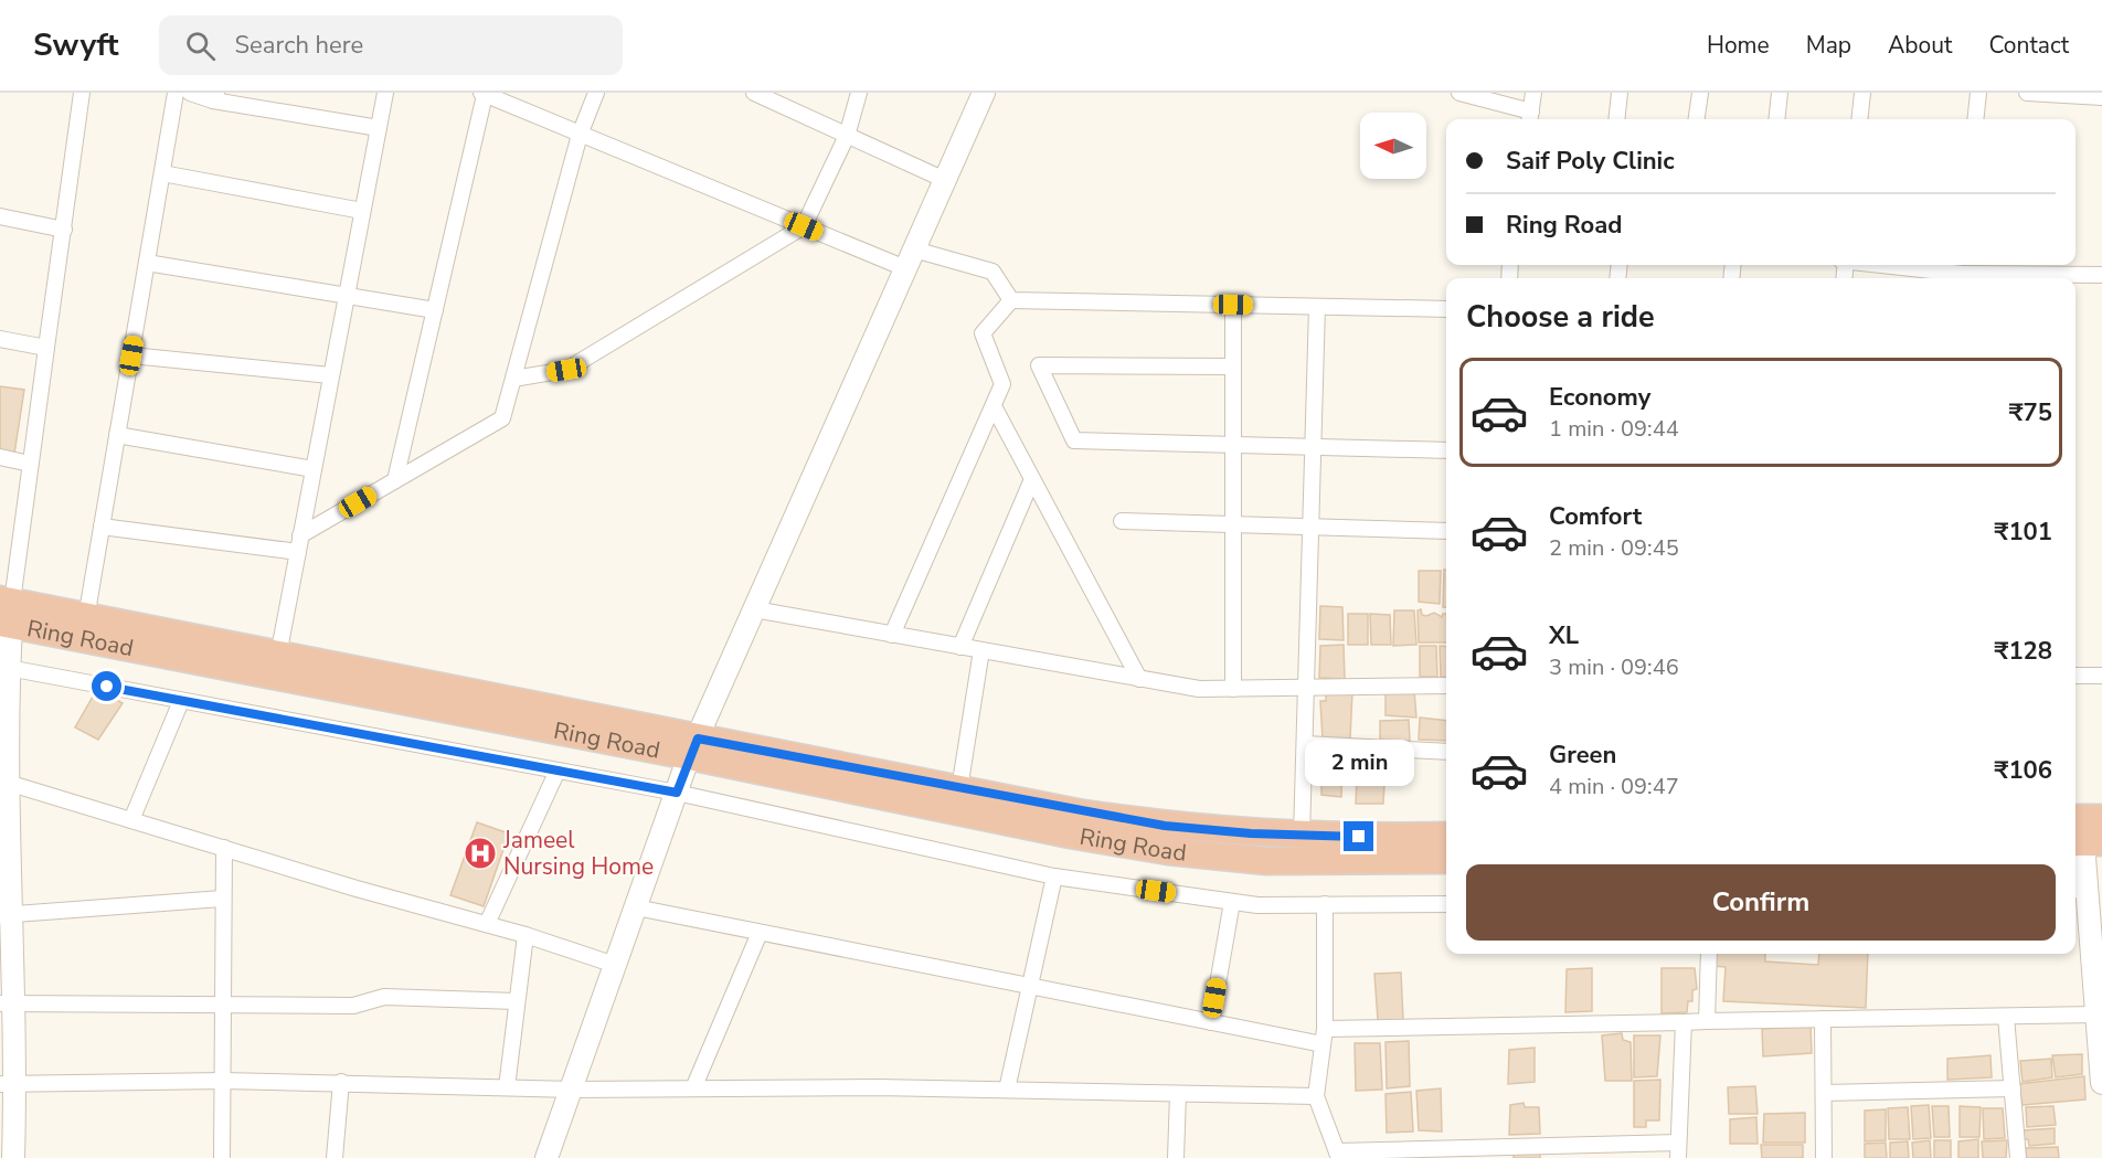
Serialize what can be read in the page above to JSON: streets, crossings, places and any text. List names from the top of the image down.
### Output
{
  "streets": {
    "highway": ["Ring Road"]
  },
  "places": {
    "hospital": ["Jameel Nursing Home"]
  },
  "north": "left",
  "page": {
    "header": "Swyft",
    "search": "Search here",
    "nav": [
      "Home",
      "Map",
      "About",
      "Contact"
    ],
    "banner": ["Saif Poly Clinic", "Ring Road"],
    "heading": "Choose a ride",
    "list": [
      {
        "name": "Economy",
        "note": "1 min · 09:44",
        "value": "₹75"
      },
      {
        "name": "Comfort",
        "note": "2 min · 09:45",
        "value": "₹101"
      },
      {
        "name": "XL",
        "note": "3 min · 09:46",
        "value": "₹128"
      },
      {
        "name": "Green",
        "note": "4 min · 09:47",
        "value": "₹106"
      }
    ],
    "bubble": "2 min",
    "buttons": "Confirm"
  }
}
